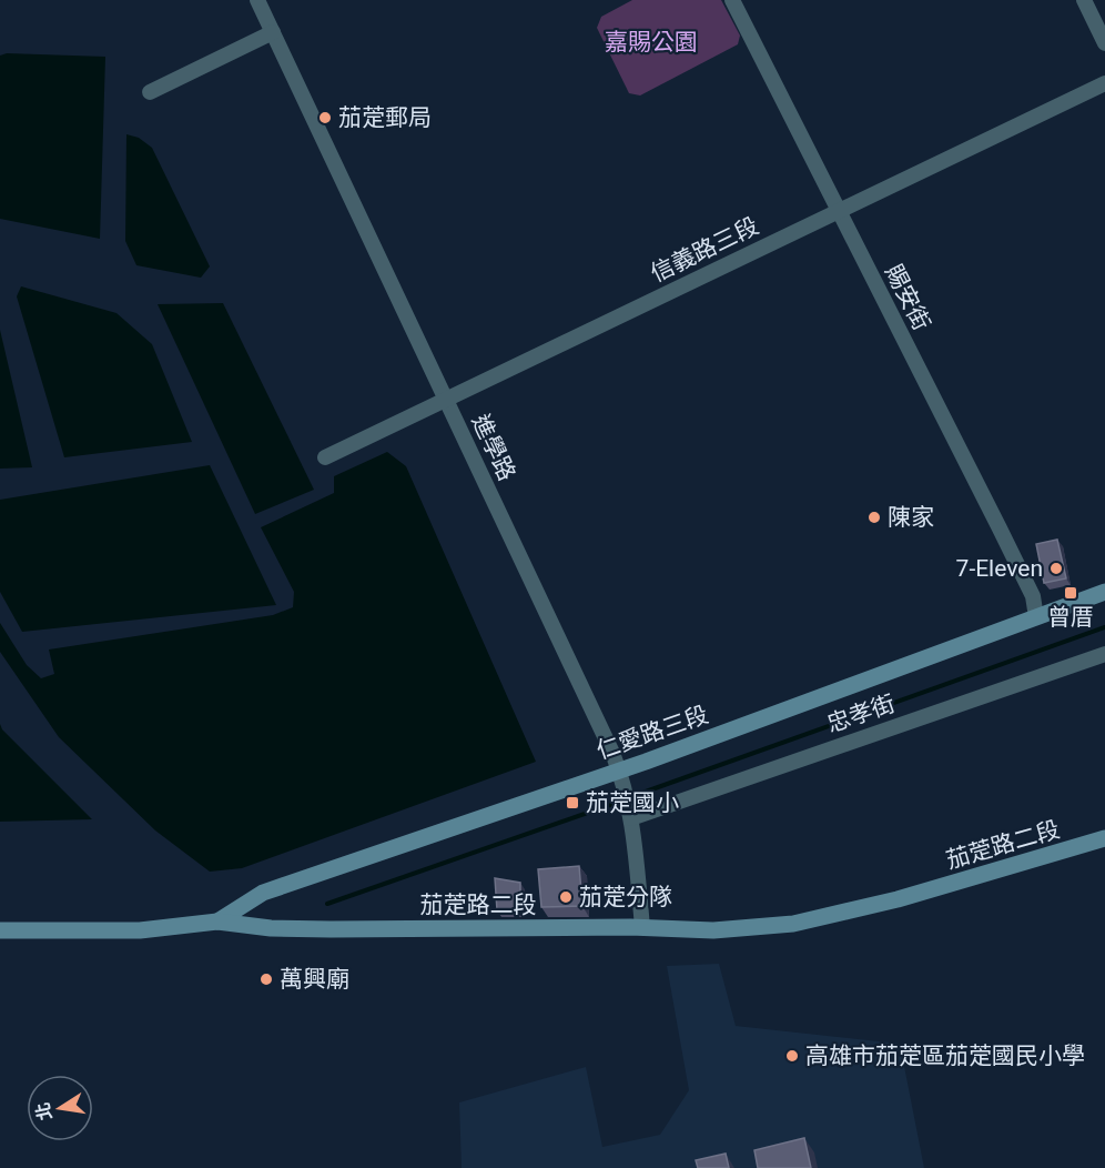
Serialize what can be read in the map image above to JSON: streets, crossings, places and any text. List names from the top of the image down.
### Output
{
  "streets": {
    "street": [
      "信義路三段",
      "賜安街",
      "進學路",
      "忠孝街",
      "仁愛路三段",
      "茄萣路二段"
    ]
  },
  "crossings": [
    ["信義路三段", "賜安街"],
    ["信義路三段", "進學路"],
    ["賜安街", "仁愛路三段"],
    ["進學路", "忠孝街"],
    ["進學路", "仁愛路三段"],
    ["進學路", "茄萣路二段"],
    ["仁愛路三段", "茄萣路二段"]
  ],
  "parks": ["嘉賜公園"],
  "places": {
    "other": [
      "茄萣郵局",
      "陳家",
      "7-Eleven",
      "茄萣分隊",
      "萬興廟",
      "高雄市茄萣區茄萣國民小學"
    ],
    "transit": ["曾厝", "茄萣國小"]
  },
  "north": "left"
}
